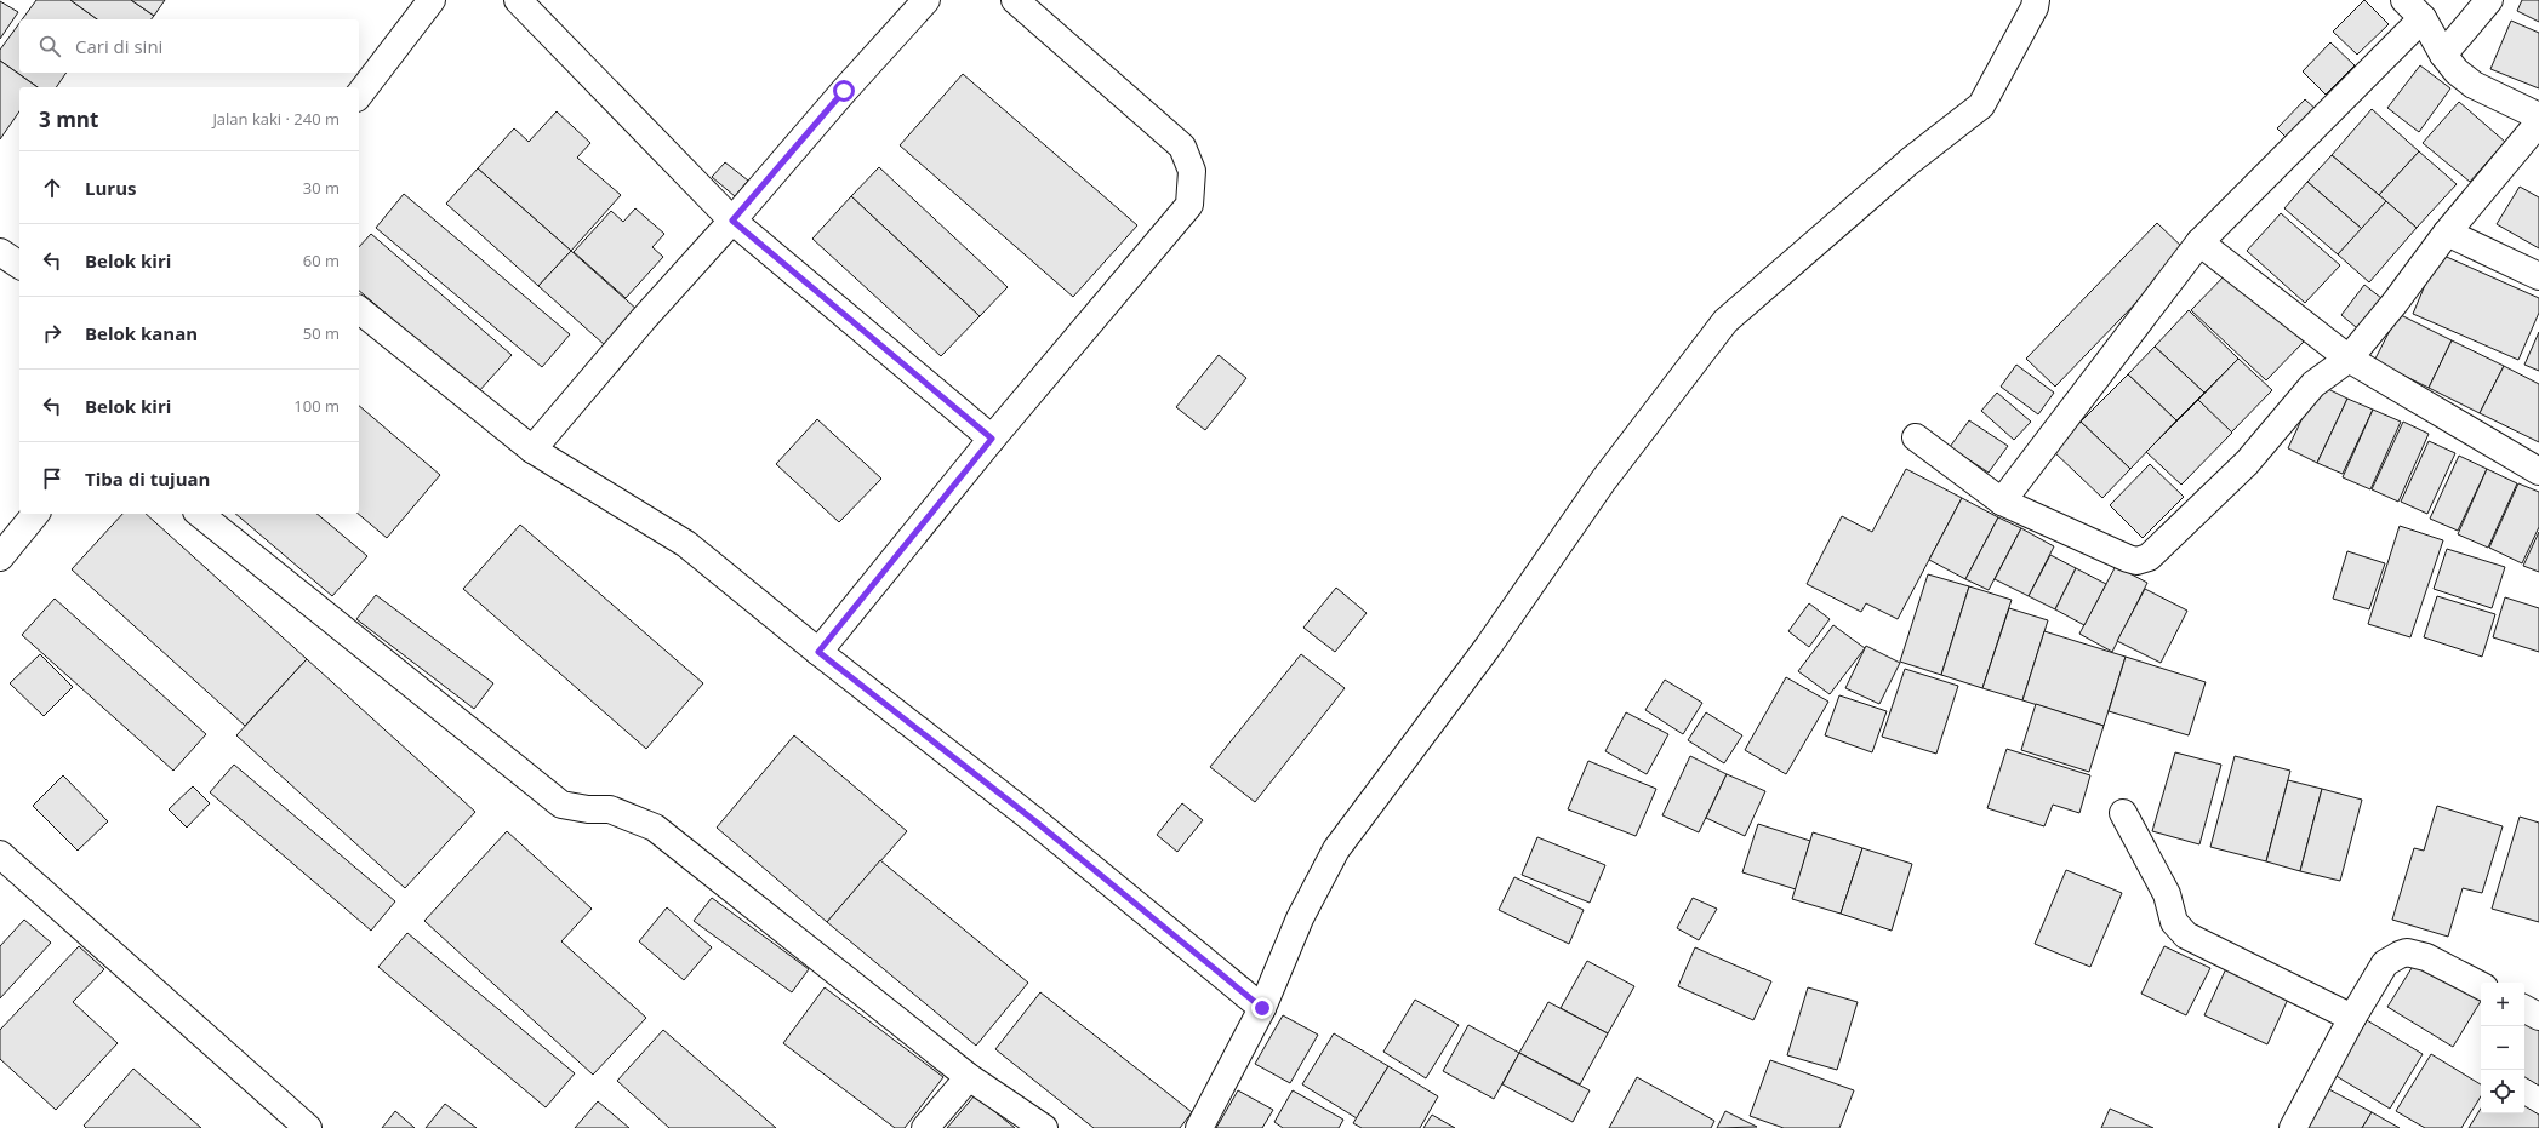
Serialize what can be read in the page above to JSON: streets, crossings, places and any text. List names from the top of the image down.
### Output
{
  "page": {
    "search": "Cari di sini",
    "heading": ["3 mnt", "Jalan kaki · 240 m"],
    "list": [
      ["Lurus", "30 m"],
      ["Belok kiri", "60 m"],
      ["Belok kanan", "50 m"],
      ["Belok kiri", "100 m"],
      "Tiba di tujuan"
    ],
    "map_buttons": ["+", "−"]
  }
}
